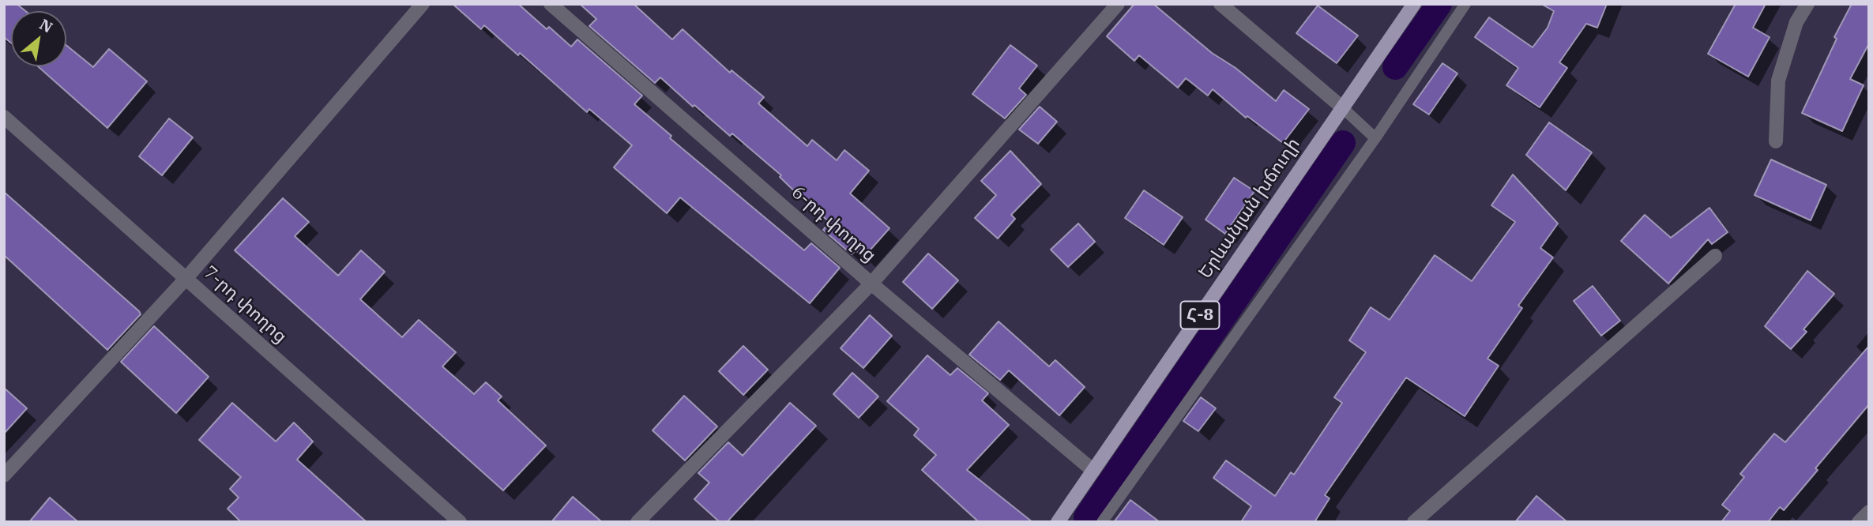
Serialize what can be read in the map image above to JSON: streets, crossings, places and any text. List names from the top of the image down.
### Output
{
  "streets": {
    "main road": ["Երևանյան խճուղի", "Հ-8"],
    "street": ["6-րդ փողոց", "7-րդ փողոց"]
  },
  "crossings": [
    ["Երևանյան խճուղի", "6-րդ փողոց"],
    ["Երևանյան խճուղի", "Հ-8"]
  ],
  "north": "top right"
}
